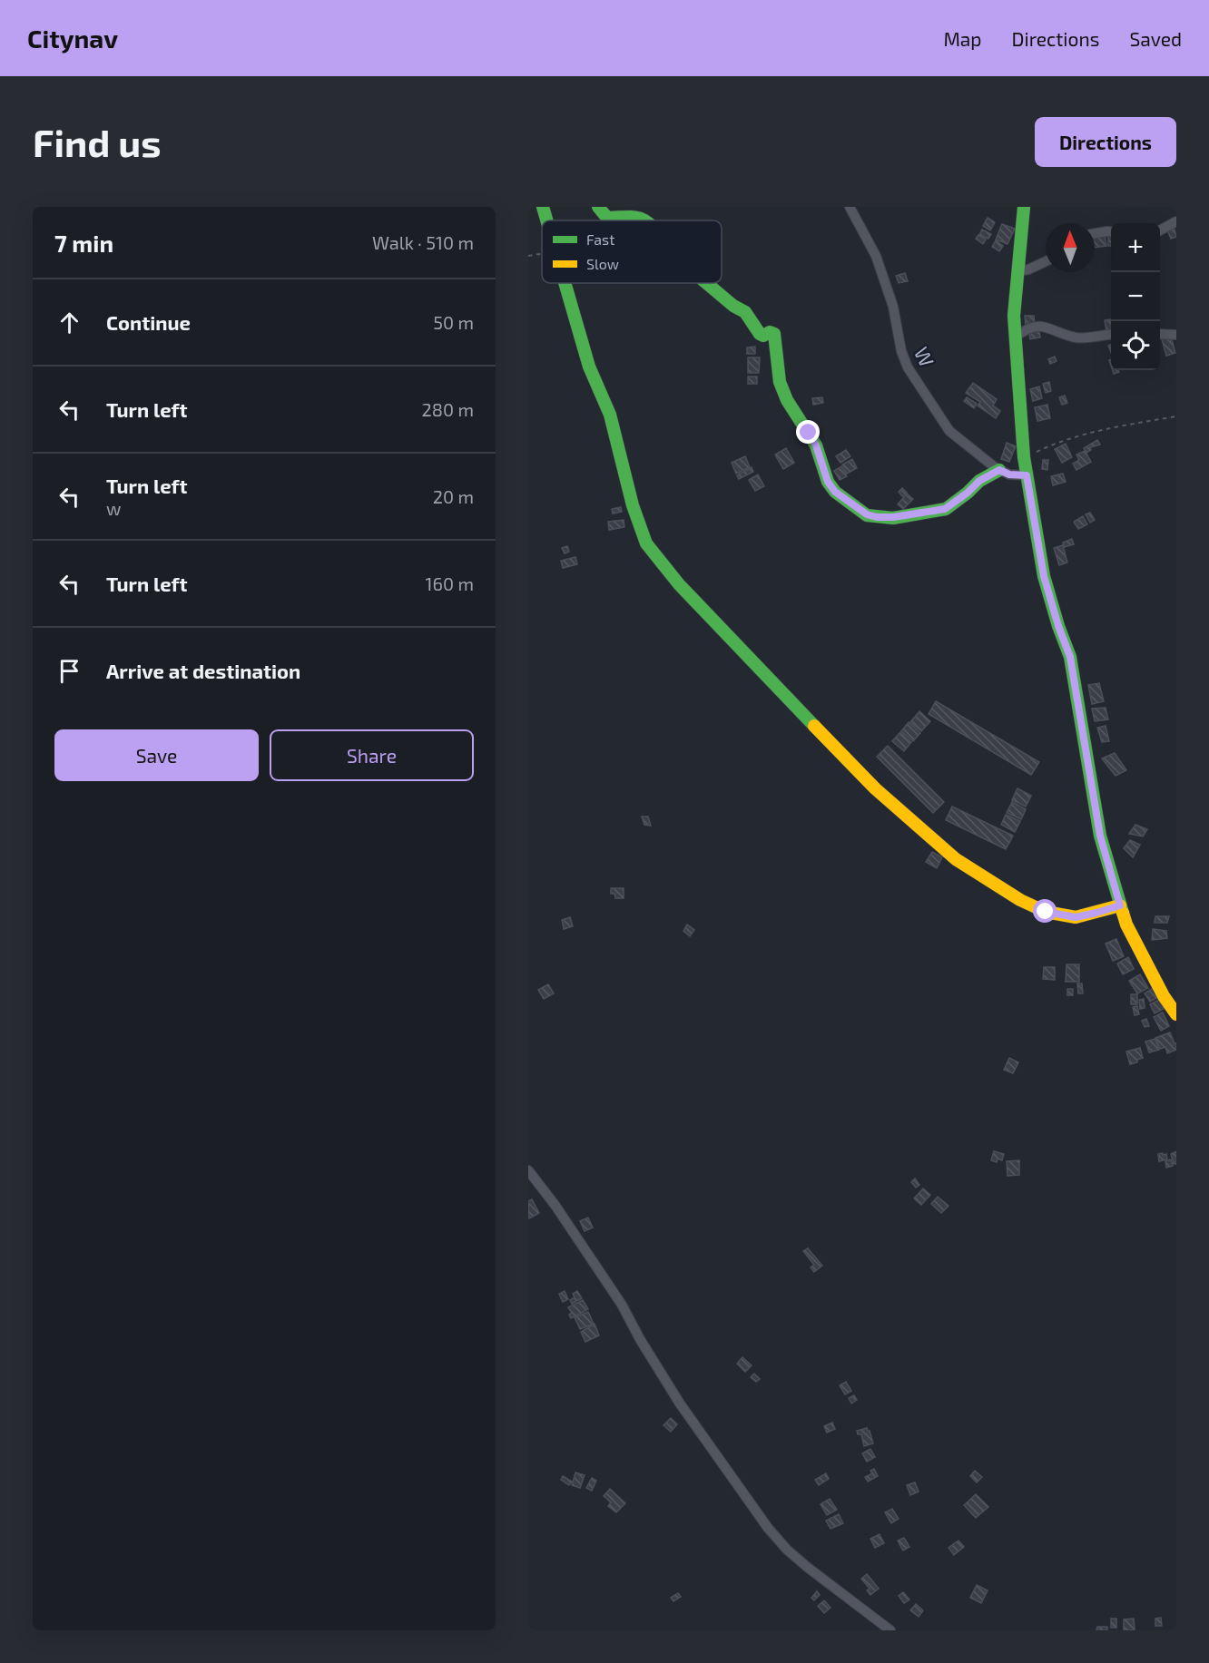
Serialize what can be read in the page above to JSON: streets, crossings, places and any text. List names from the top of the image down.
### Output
{
  "streets": {
    "street": ["W"]
  },
  "legend": ["Fast", "Slow"],
  "north": "top",
  "page": {
    "header": "Citynav",
    "nav": ["Map", "Directions", "Saved"],
    "buttons": [
      "Directions",
      ["Save", "Share"]
    ],
    "title": "Find us",
    "heading": ["7 min", "Walk · 510 m"],
    "map_buttons": ["+", "−"],
    "list": [
      ["Continue", "50 m"],
      ["Turn left", "280 m"],
      ["Turn left", "w", "20 m"],
      ["Turn left", "160 m"],
      "Arrive at destination"
    ]
  }
}
